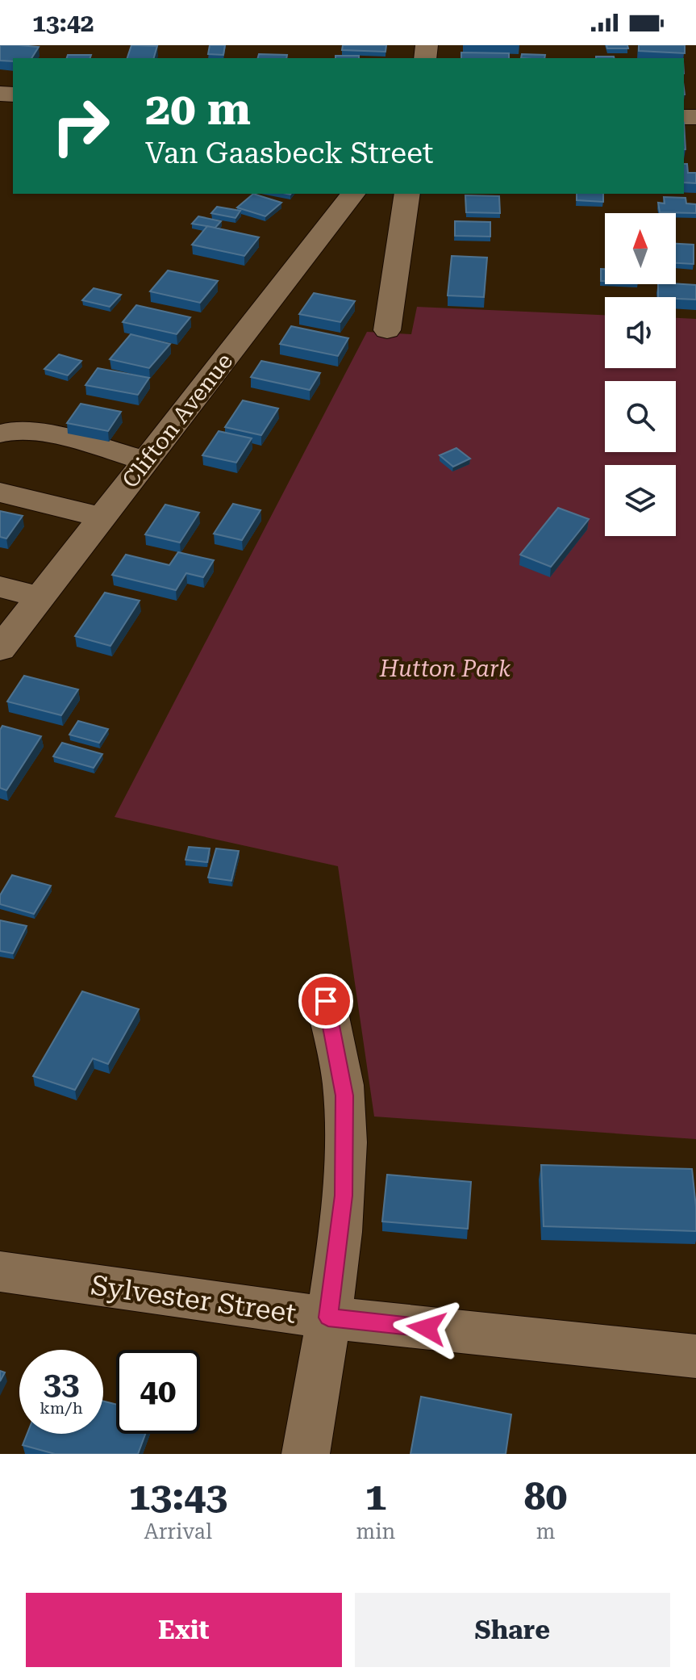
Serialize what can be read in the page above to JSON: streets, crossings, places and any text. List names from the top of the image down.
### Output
{
  "streets": {
    "street": ["Clifton Avenue", "Sylvester Street"]
  },
  "parks": ["Hutton Park"],
  "north": "top",
  "page": {
    "status": "13:42",
    "turn": ["20 m", "Van Gaasbeck Street"],
    "speed": "33 km/h",
    "limit": "40",
    "eta": [
      "13:43",
      "Arrival",
      "1",
      "min",
      "80",
      "m"
    ],
    "buttons": ["Exit", "Share"]
  }
}
